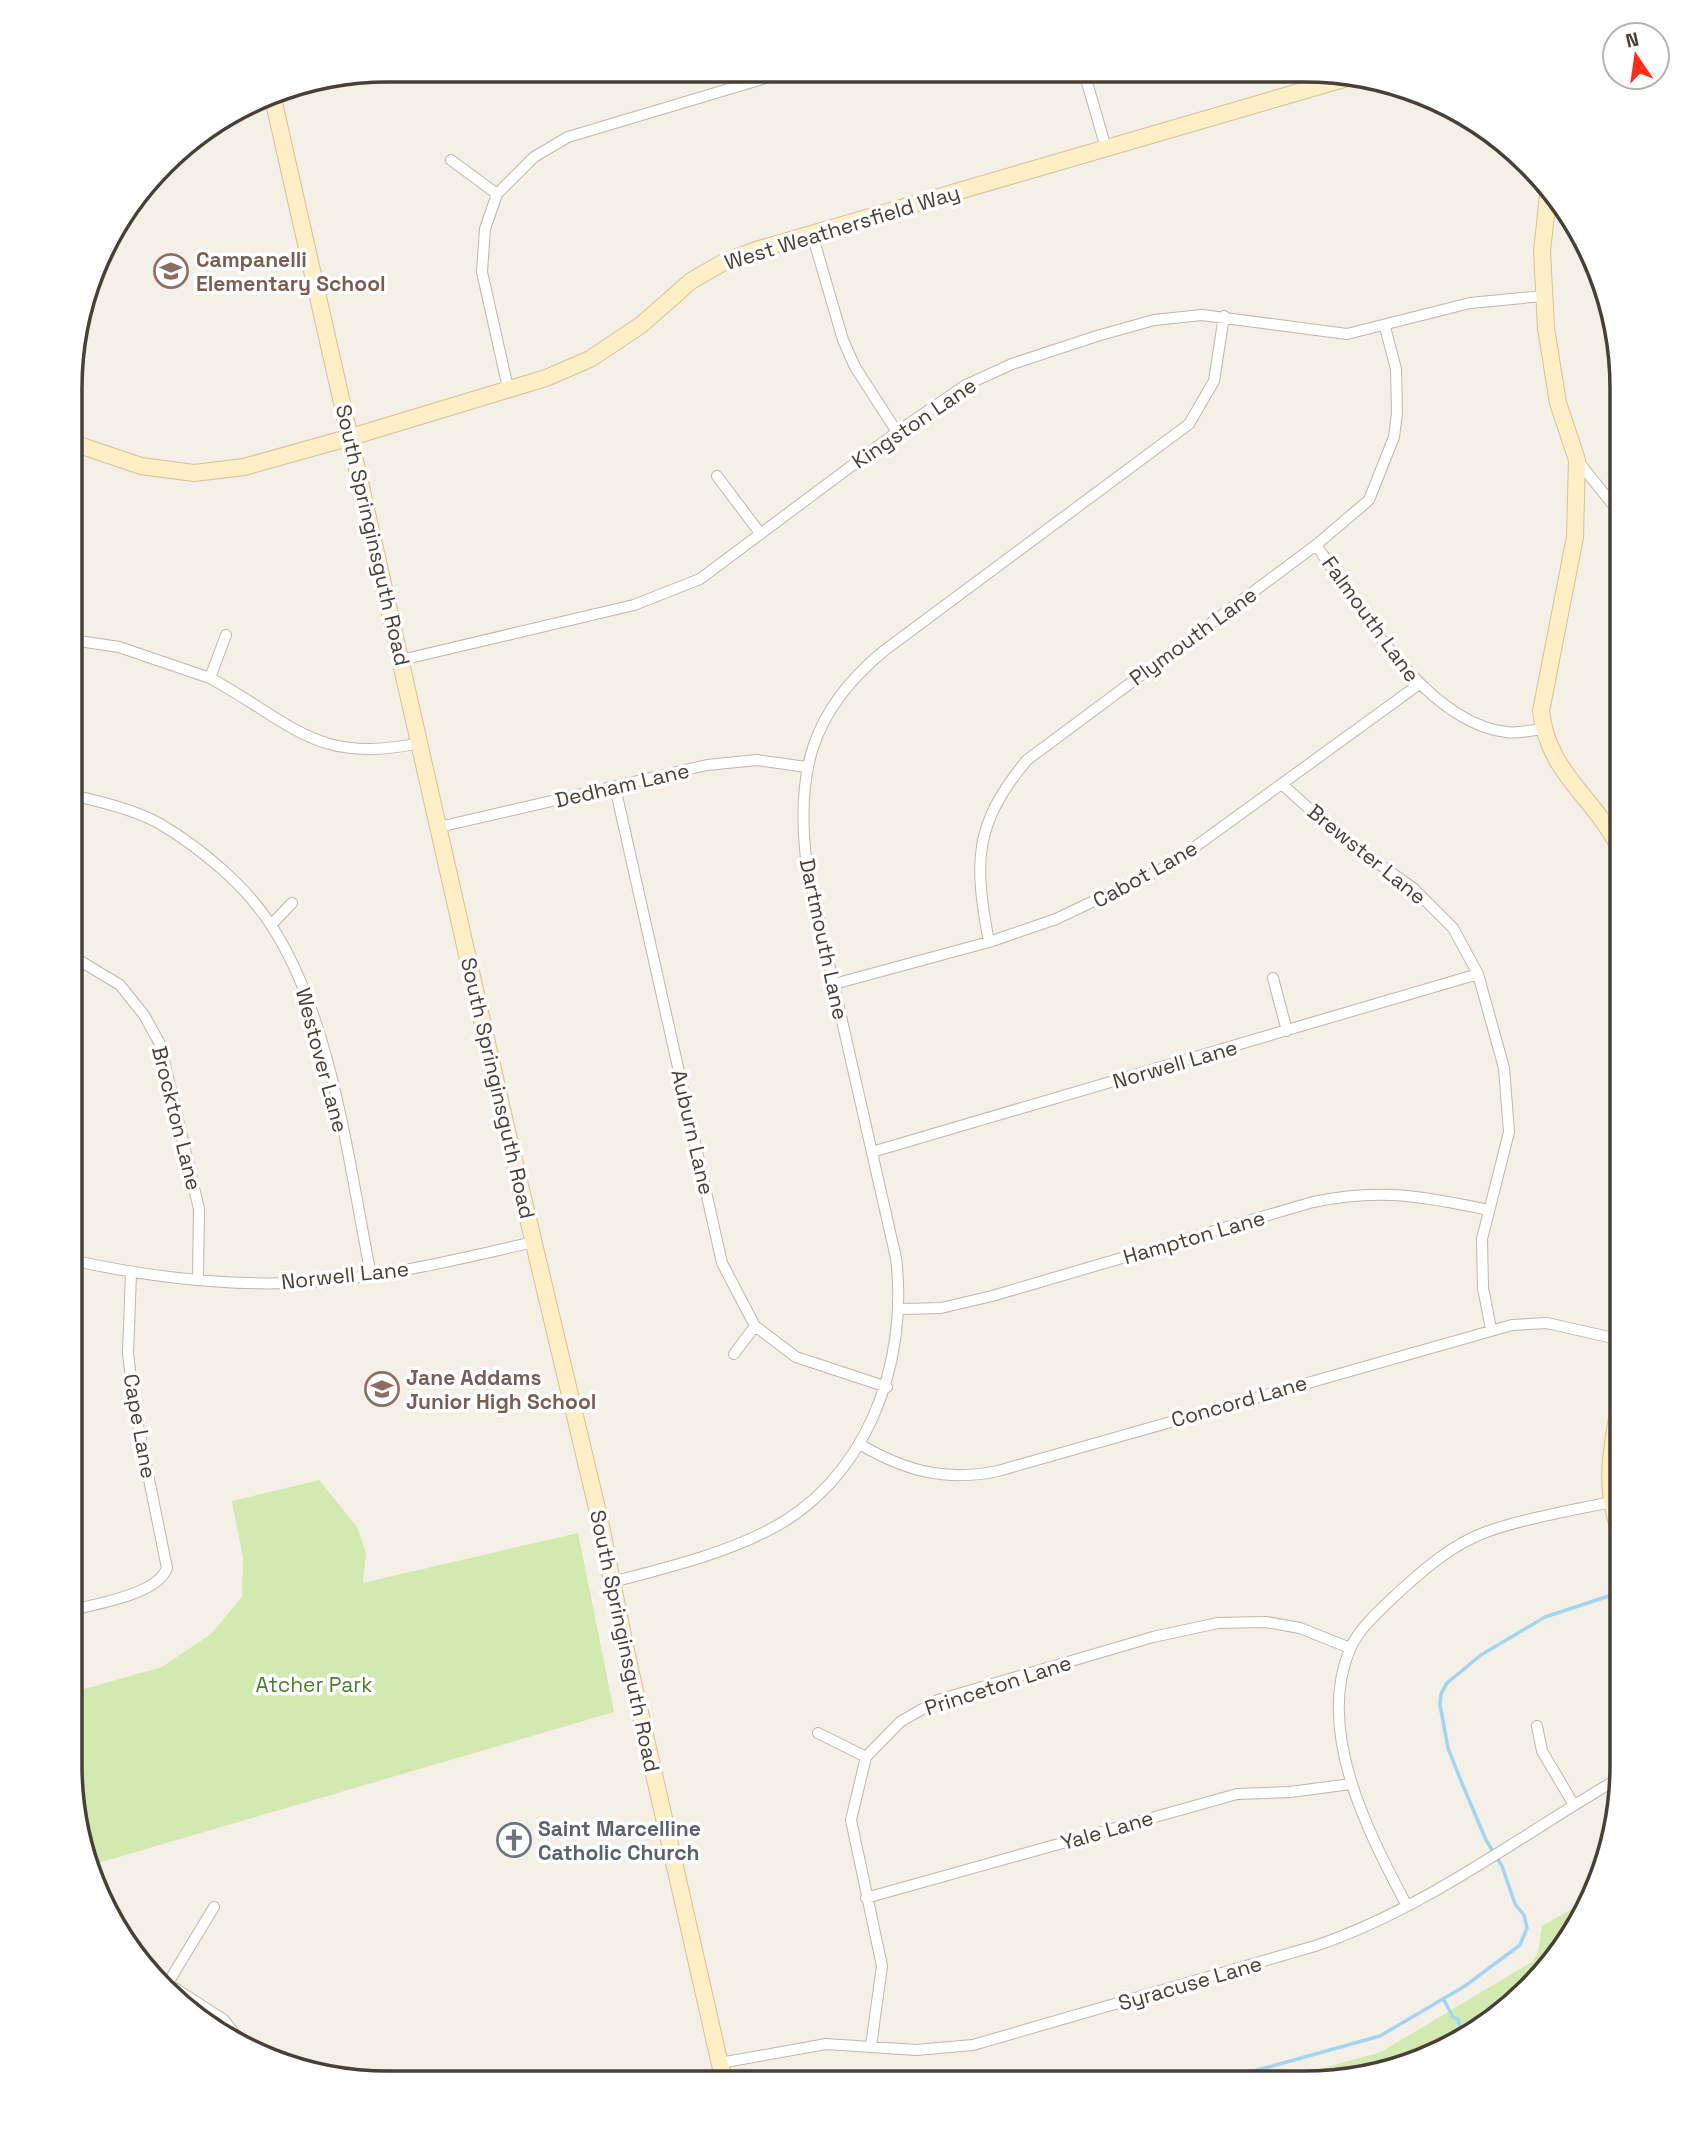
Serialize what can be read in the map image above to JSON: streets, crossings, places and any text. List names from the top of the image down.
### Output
{
  "streets": {
    "street": [
      "West Weathersfield Way",
      "Kingston Lane",
      "South Springinsguth Road",
      "Falmouth Lane",
      "Plymouth Lane",
      "Dedham Lane",
      "Brewster Lane",
      "Cabot Lane",
      "Dartmouth Lane",
      "Westover Lane",
      "Norwell Lane",
      "Brockton Lane",
      "Auburn Lane",
      "Hampton Lane",
      "Concord Lane",
      "Cape Lane",
      "Princeton Lane",
      "Yale Lane",
      "Syracuse Lane"
    ]
  },
  "crossings": [
    ["West Weathersfield Way", "South Springinsguth Road"],
    ["Kingston Lane", "South Springinsguth Road"],
    ["Kingston Lane", "Plymouth Lane"],
    ["Kingston Lane", "Dartmouth Lane"],
    ["South Springinsguth Road", "Dedham Lane"],
    ["South Springinsguth Road", "Dartmouth Lane"],
    ["South Springinsguth Road", "Norwell Lane"],
    ["South Springinsguth Road", "Syracuse Lane"],
    ["Falmouth Lane", "Plymouth Lane"],
    ["Falmouth Lane", "Cabot Lane"],
    ["Plymouth Lane", "Cabot Lane"],
    ["Dedham Lane", "Dartmouth Lane"],
    ["Dedham Lane", "Auburn Lane"],
    ["Brewster Lane", "Cabot Lane"],
    ["Brewster Lane", "Norwell Lane"],
    ["Brewster Lane", "Hampton Lane"],
    ["Brewster Lane", "Concord Lane"],
    ["Cabot Lane", "Dartmouth Lane"],
    ["Dartmouth Lane", "Norwell Lane"],
    ["Dartmouth Lane", "Auburn Lane"],
    ["Dartmouth Lane", "Hampton Lane"],
    ["Dartmouth Lane", "Concord Lane"],
    ["Westover Lane", "Norwell Lane"],
    ["Norwell Lane", "Brockton Lane"],
    ["Norwell Lane", "Cape Lane"]
  ],
  "parks": ["Atcher Park"],
  "places": {
    "school or university": ["Campanelli Elementary School", "Jane Addams Junior High School"],
    "church": ["Saint Marcelline Catholic Church"]
  },
  "north": "top"
}
